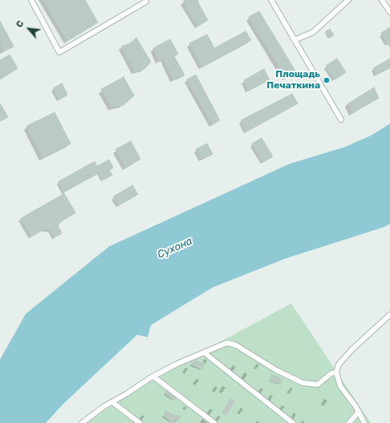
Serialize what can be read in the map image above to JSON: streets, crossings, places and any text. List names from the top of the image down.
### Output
{
  "water": ["Сухона"],
  "places": ["Площадь Печаткина"],
  "north": "top left"
}
